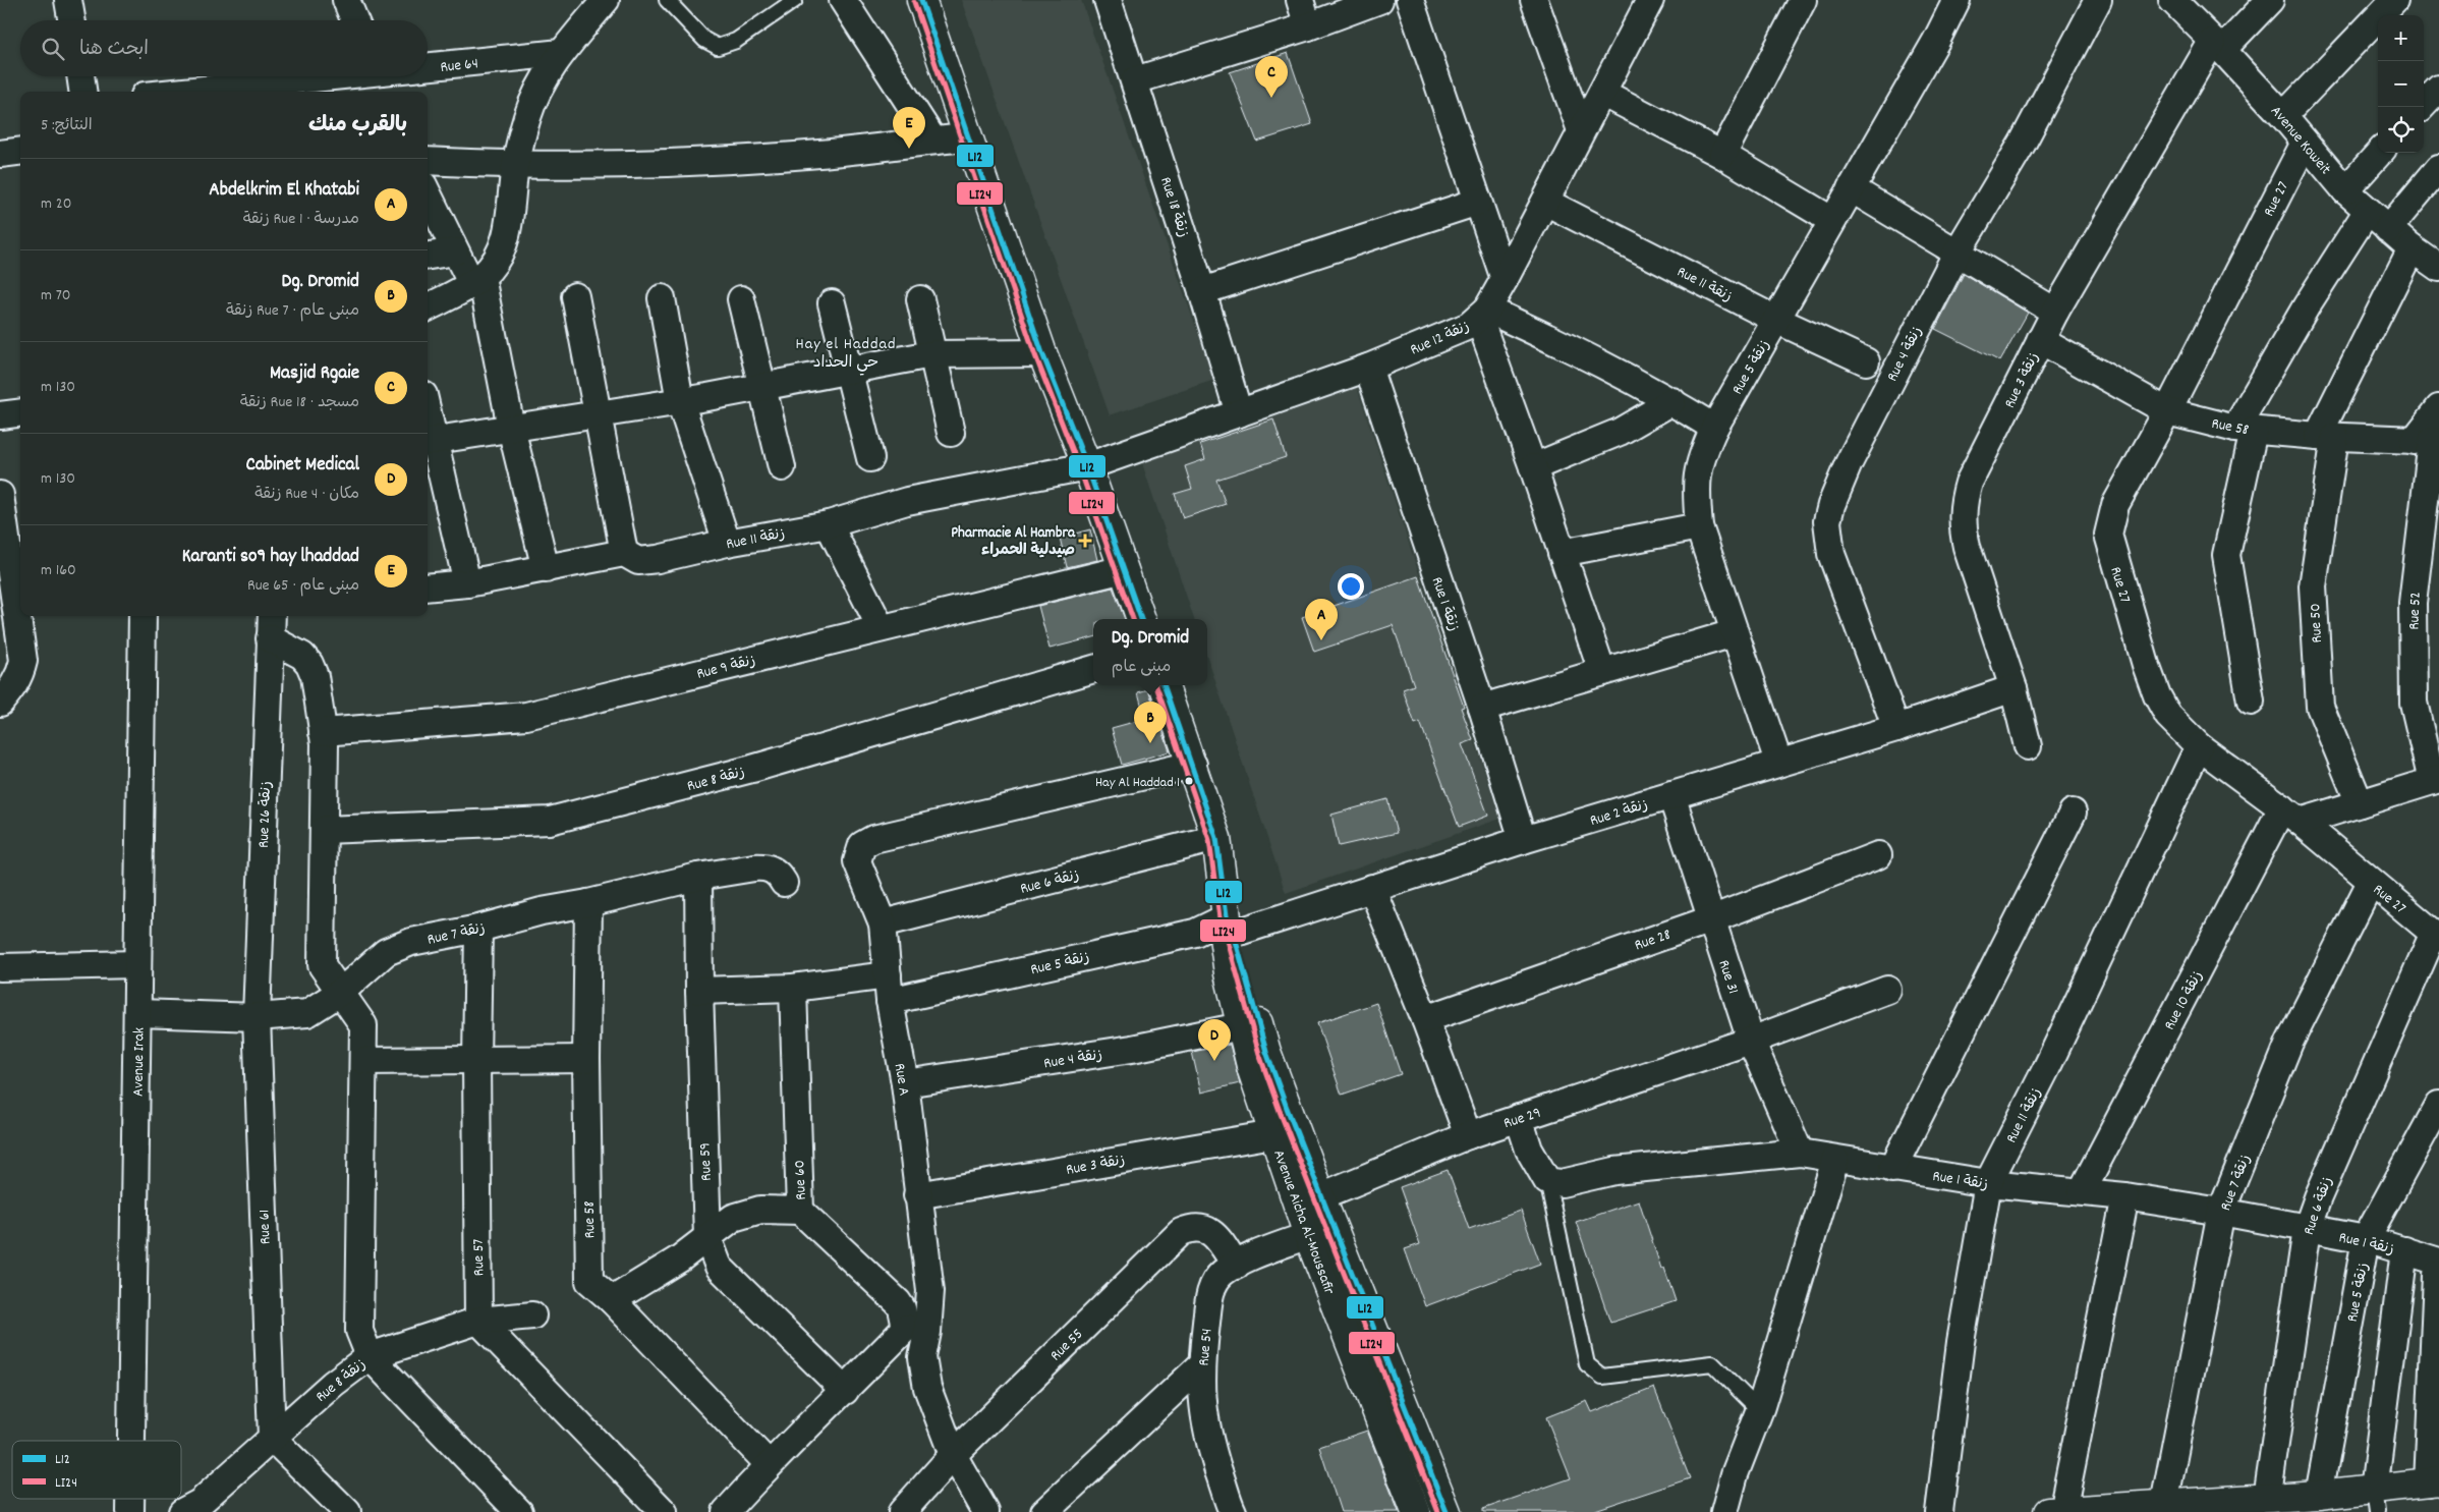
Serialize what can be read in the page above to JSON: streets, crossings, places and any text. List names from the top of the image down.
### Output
{
  "streets": {
    "street": [
      "Rue 64",
      "Avenue Koweit",
      "Rue 27",
      "Rue 18 زنقة",
      "Rue 11 زنقة",
      "Rue 12 زنقة",
      "Rue 4 زنقة",
      "Rue 5 زنقة",
      "Rue 3 زنقة",
      "Rue 58",
      "Rue 1 زنقة",
      "Rue 52",
      "Rue 50",
      "Rue 9 زنقة",
      "Rue 8 زنقة",
      "Rue 2 زنقة",
      "Rue 26 زنقة",
      "Rue 6 زنقة",
      "Rue 7 زنقة",
      "Rue 28",
      "Rue 31",
      "Rue 10 زنقة",
      "Avenue Irak",
      "Rue A",
      "Rue 29",
      "Rue 59",
      "Rue 60",
      "Avenue Aicha Al-Moussafir",
      "Rue 61",
      "Rue 57",
      "Rue 55",
      "Rue 54"
    ]
  },
  "crossings": [
    ["Avenue Koweit", "Rue 27"],
    ["Avenue Koweit", "Rue 3 زنقة"],
    ["Avenue Koweit", "Rue 50"],
    ["Rue 27", "Rue 11 زنقة"],
    ["Rue 27", "Rue 58"],
    ["Rue 27", "Rue 6 زنقة"],
    ["Rue 27", "Rue 7 زنقة"],
    ["Rue 27", "Rue 10 زنقة"],
    ["Rue 18 زنقة", "Rue 12 زنقة"],
    ["Rue 11 زنقة", "Rue 12 زنقة"],
    ["Rue 11 زنقة", "Rue 5 زنقة"],
    ["Rue 11 زنقة", "Rue 1 زنقة"],
    ["Rue 12 زنقة", "Rue 1 زنقة"],
    ["Rue 4 زنقة", "Rue 2 زنقة"],
    ["Rue 4 زنقة", "Rue A"],
    ["Rue 4 زنقة", "Avenue Aicha Al-Moussafir"],
    ["Rue 5 زنقة", "Rue 1 زنقة"],
    ["Rue 5 زنقة", "Rue 2 زنقة"],
    ["Rue 5 زنقة", "Rue A"],
    ["Rue 5 زنقة", "Rue 59"],
    ["Rue 5 زنقة", "Rue 60"],
    ["Rue 5 زنقة", "Avenue Aicha Al-Moussafir"],
    ["Rue 3 زنقة", "Rue 58"],
    ["Rue 3 زنقة", "Rue 2 زنقة"],
    ["Rue 3 زنقة", "Rue A"],
    ["Rue 3 زنقة", "Avenue Aicha Al-Moussafir"],
    ["Rue 58", "Rue 52"],
    ["Rue 58", "Rue 50"],
    ["Rue 58", "Rue 7 زنقة"],
    ["Rue 1 زنقة", "Rue 2 زنقة"],
    ["Rue 1 زنقة", "Rue 6 زنقة"],
    ["Rue 1 زنقة", "Rue 7 زنقة"],
    ["Rue 1 زنقة", "Rue 31"],
    ["Rue 1 زنقة", "Rue 10 زنقة"],
    ["Rue 8 زنقة", "Rue 61"],
    ["Rue 8 زنقة", "Rue 57"],
    ["Rue 2 زنقة", "Rue 31"],
    ["Rue 2 زنقة", "Avenue Aicha Al-Moussafir"],
    ["Rue 26 زنقة", "Rue 7 زنقة"],
    ["Rue 26 زنقة", "Rue 61"],
    ["Rue 6 زنقة", "Rue A"],
    ["Rue 6 زنقة", "Avenue Aicha Al-Moussafir"],
    ["Rue 7 زنقة", "Avenue Irak"],
    ["Rue 7 زنقة", "Rue 59"],
    ["Rue 7 زنقة", "Rue 61"],
    ["Rue 7 زنقة", "Rue 57"],
    ["Rue 28", "Rue 31"],
    ["Rue 31", "Rue 29"],
    ["Rue A", "Rue 60"],
    ["Rue A", "Avenue Aicha Al-Moussafir"],
    ["Rue A", "Rue 55"],
    ["Rue 29", "Avenue Aicha Al-Moussafir"],
    ["Avenue Aicha Al-Moussafir", "Rue 54"],
    ["Rue 55", "Rue 54"]
  ],
  "districts": ["Hay el Haddad حي الحداد"],
  "places": {
    "health": ["Pharmacie Al Hambra صيدلية الحمراء"],
    "other": ["Hay Al Haddad 1"]
  },
  "lines": ["transit line L12", "transit line LI24"],
  "legend": ["L12", "LI24"],
  "page": {
    "map_buttons": ["+", "−"],
    "search": "ابحث هنا",
    "pins": [
      "C",
      "E",
      "A",
      "B",
      "D"
    ],
    "heading": ["بالقرب منك", "النتائج: 5"],
    "list": [
      {
        "mark": "A",
        "name": "Abdelkrim El Khatabi",
        "note": "مدرسة · Rue 1 زنقة",
        "value": "20 m"
      },
      {
        "mark": "B",
        "name": "Dg. Dromid",
        "note": "مبنى عام · Rue 7 زنقة",
        "value": "70 m"
      },
      {
        "mark": "C",
        "name": "Masjid Rgaie",
        "note": "مسجد · Rue 18 زنقة",
        "value": "130 m"
      },
      {
        "mark": "D",
        "name": "Cabinet Medical",
        "note": "مكان · Rue 4 زنقة",
        "value": "130 m"
      },
      {
        "mark": "E",
        "name": "Karanti so9 hay lhaddad",
        "note": "مبنى عام · Rue 65",
        "value": "160 m"
      }
    ],
    "popup": ["Dg. Dromid", "مبنى عام"]
  }
}
